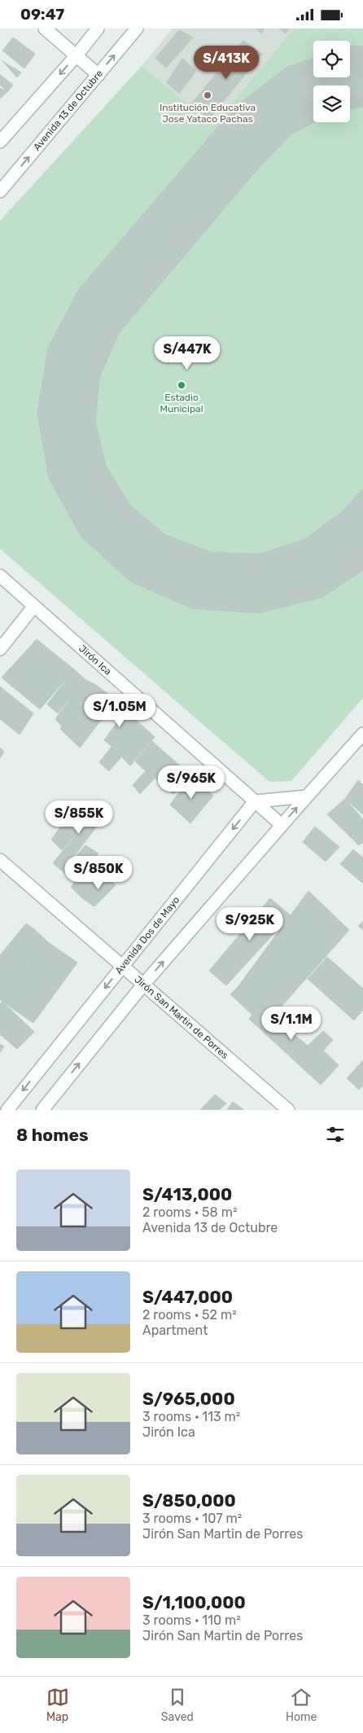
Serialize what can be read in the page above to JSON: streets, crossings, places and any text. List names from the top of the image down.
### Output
{
  "streets": {
    "street": [
      "Avenida 13 de Octubre",
      "Jirón Ica",
      "Avenida Dos de Mayo",
      "Jirón San Martin de Porres"
    ]
  },
  "crossings": [
    ["Jirón Ica", "Avenida Dos de Mayo"],
    ["Avenida Dos de Mayo", "Jirón San Martin de Porres"]
  ],
  "places": ["Institución Educativa Jose Yataco Pachas", "Estadio Municipal"],
  "page": {
    "status": "09:47",
    "price": [
      "S/413K",
      "S/447K",
      "S/1.05M",
      "S/965K",
      "S/855K",
      "S/850K",
      "S/925K",
      "S/1.1M"
    ],
    "heading": "8 homes",
    "list": [
      {
        "name": "S/413,000",
        "note": "2 rooms · 58 m² · Avenida 13 de Octubre"
      },
      {
        "name": "S/447,000",
        "note": "2 rooms · 52 m² · Apartment"
      },
      {
        "name": "S/965,000",
        "note": "3 rooms · 113 m² · Jirón Ica"
      },
      {
        "name": "S/850,000",
        "note": "3 rooms · 107 m² · Jirón San Martin de Porres"
      },
      {
        "name": "S/1,100,000",
        "note": "3 rooms · 110 m² · Jirón San Martin de Porres"
      }
    ],
    "tabs": ["Map", "Saved", "Home"]
  }
}
